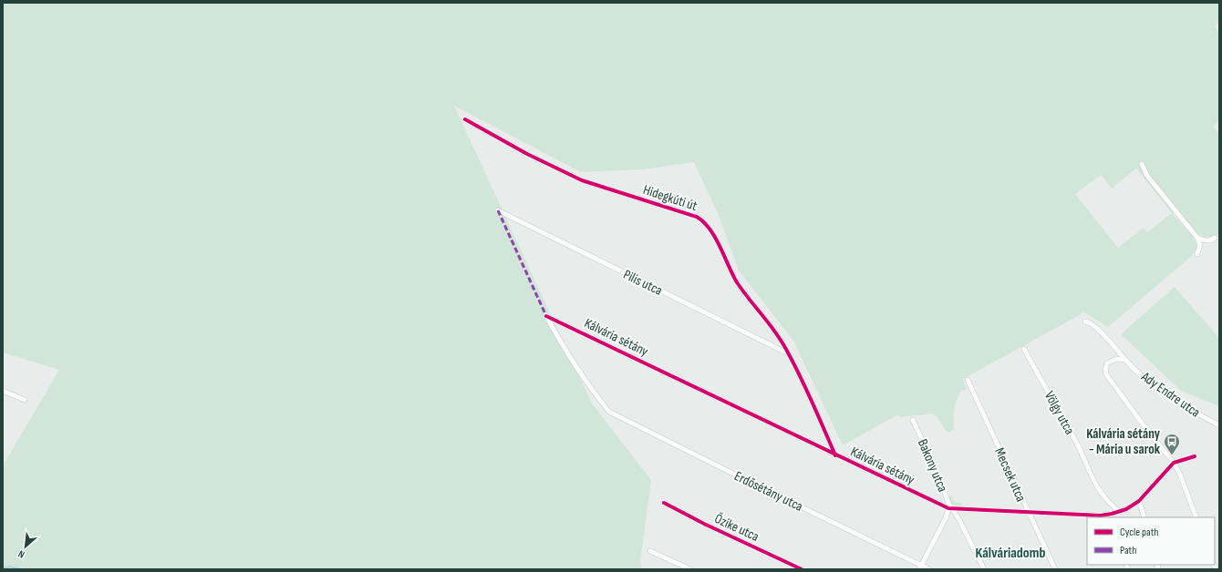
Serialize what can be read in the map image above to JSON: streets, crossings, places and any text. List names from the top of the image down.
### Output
{
  "streets": {
    "street": [
      "Hidegkúti út",
      "Pilis utca",
      "Kálvária sétány",
      "Ady Endre utca",
      "Völgy utca",
      "Bakony utca",
      "Mecsek utca",
      "Erdősétány utca",
      "Őzike utca"
    ]
  },
  "crossings": [
    ["Hidegkúti út", "Pilis utca"],
    ["Hidegkúti út", "Kálvária sétány"],
    ["Kálvária sétány", "Völgy utca"],
    ["Kálvária sétány", "Bakony utca"],
    ["Kálvária sétány", "Mecsek utca"],
    ["Kálvária sétány", "Erdősétány utca"]
  ],
  "districts": ["Kálváriadomb"],
  "places": {
    "bus stop": ["Kálvária sétány - Mária u sarok"]
  },
  "legend": ["Cycle path", "Path"],
  "north": "bottom left"
}
